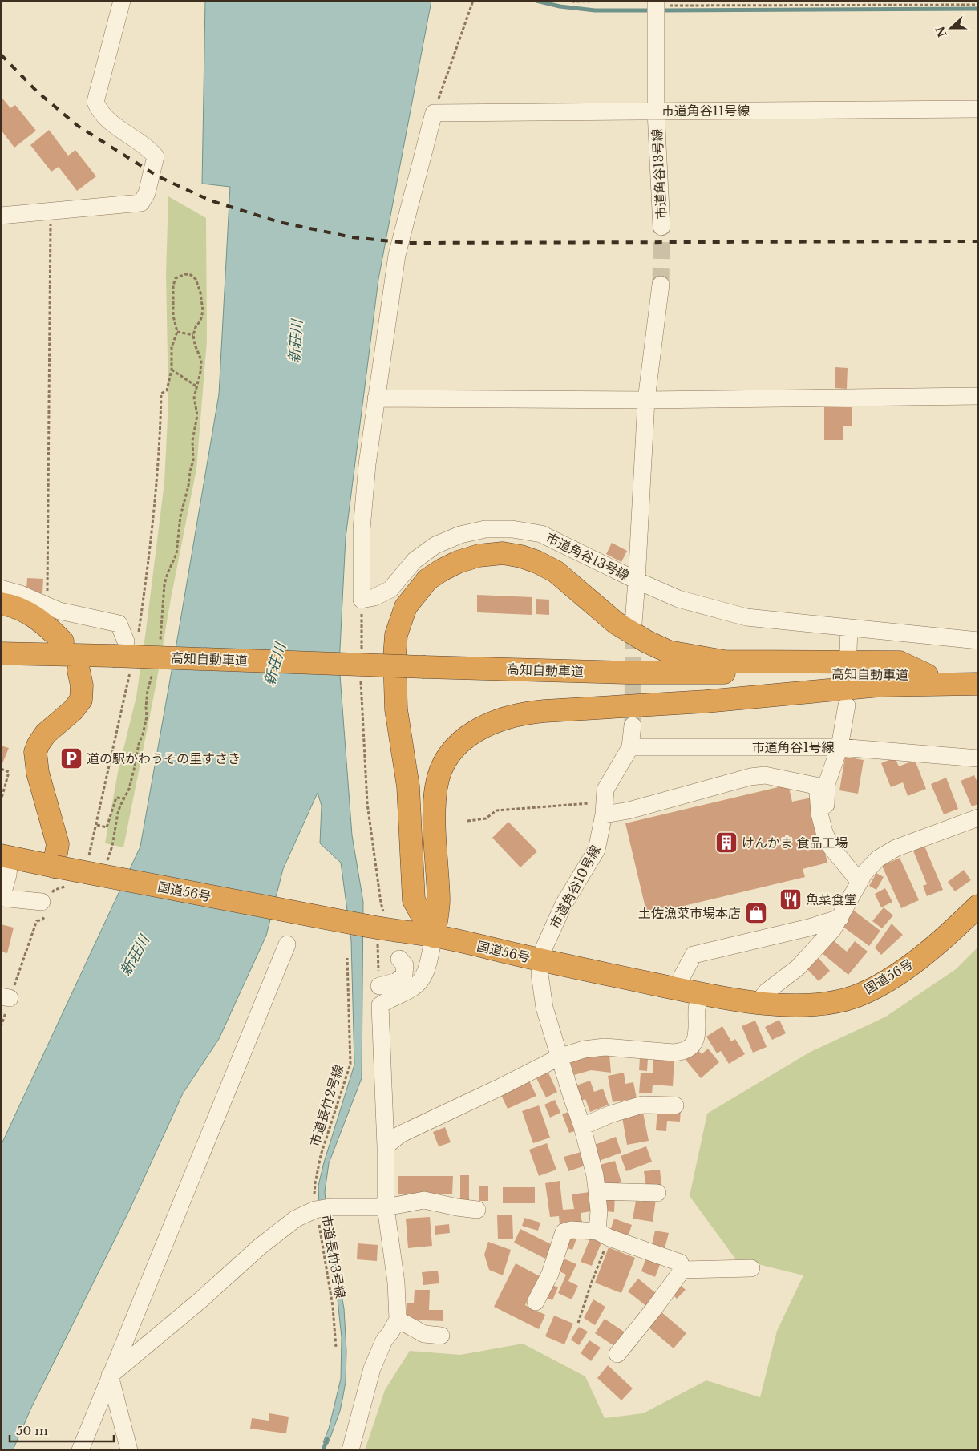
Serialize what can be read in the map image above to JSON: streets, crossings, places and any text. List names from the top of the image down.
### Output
{
  "streets": {
    "highway": ["高知自動車道", "国道56号"],
    "street": [
      "市道角谷11号線",
      "市道角谷13号線",
      "市道角谷1号線",
      "市道角谷10号線"
    ],
    "path": ["市道長竹2号線", "市道長竹3号線"]
  },
  "crossings": [
    ["市道角谷11号線", "市道角谷13号線"],
    ["市道角谷1号線", "市道角谷10号線"],
    ["市道角谷10号線", "国道56号"],
    ["市道長竹2号線", "市道長竹3号線"]
  ],
  "water": ["新荘川"],
  "places": {
    "parking": ["道の駅かわうその里すさき"],
    "building": ["けんかま 食品工場"],
    "restaurant": ["魚菜食堂"],
    "shop": ["土佐漁菜市場本店"]
  },
  "scale_bar": "50 m",
  "north": "left"
}
